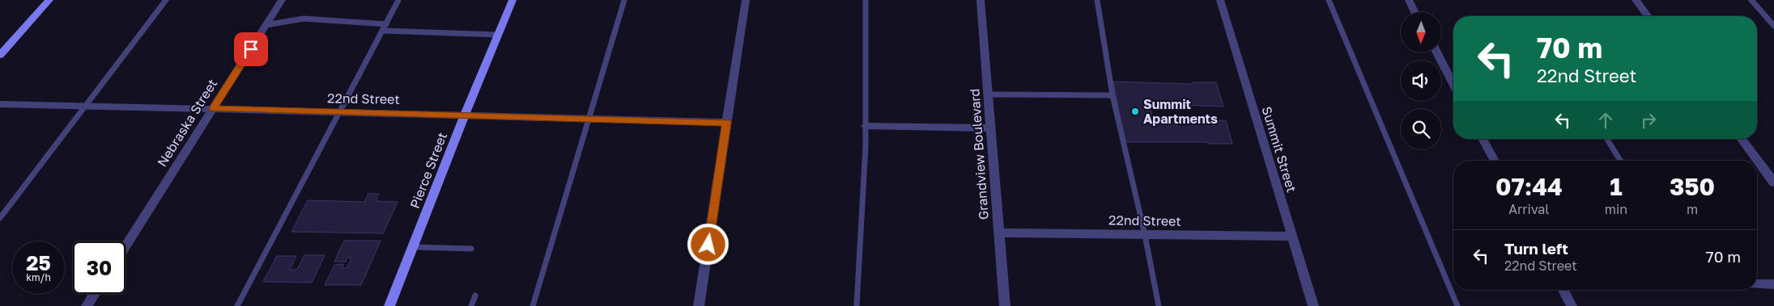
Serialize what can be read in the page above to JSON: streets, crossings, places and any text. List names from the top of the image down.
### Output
{
  "streets": {
    "main road": ["Pierce Street"],
    "street": [
      "22nd Street",
      "Nebraska Street",
      "Summit Street",
      "Grandview Boulevard"
    ]
  },
  "crossings": [
    ["22nd Street", "Nebraska Street"],
    ["22nd Street", "Summit Street"],
    ["22nd Street", "Grandview Boulevard"],
    ["22nd Street", "Pierce Street"]
  ],
  "places": ["Summit Apartments"],
  "north": "bottom",
  "page": {
    "turn": ["70 m", "22nd Street"],
    "eta": [
      "07:44",
      "Arrival",
      "1",
      "min",
      "350",
      "m"
    ],
    "list": [
      {
        "name": "Turn left",
        "note": "22nd Street",
        "value": "70 m"
      }
    ],
    "speed": "25 km/h",
    "limit": "30"
  }
}
